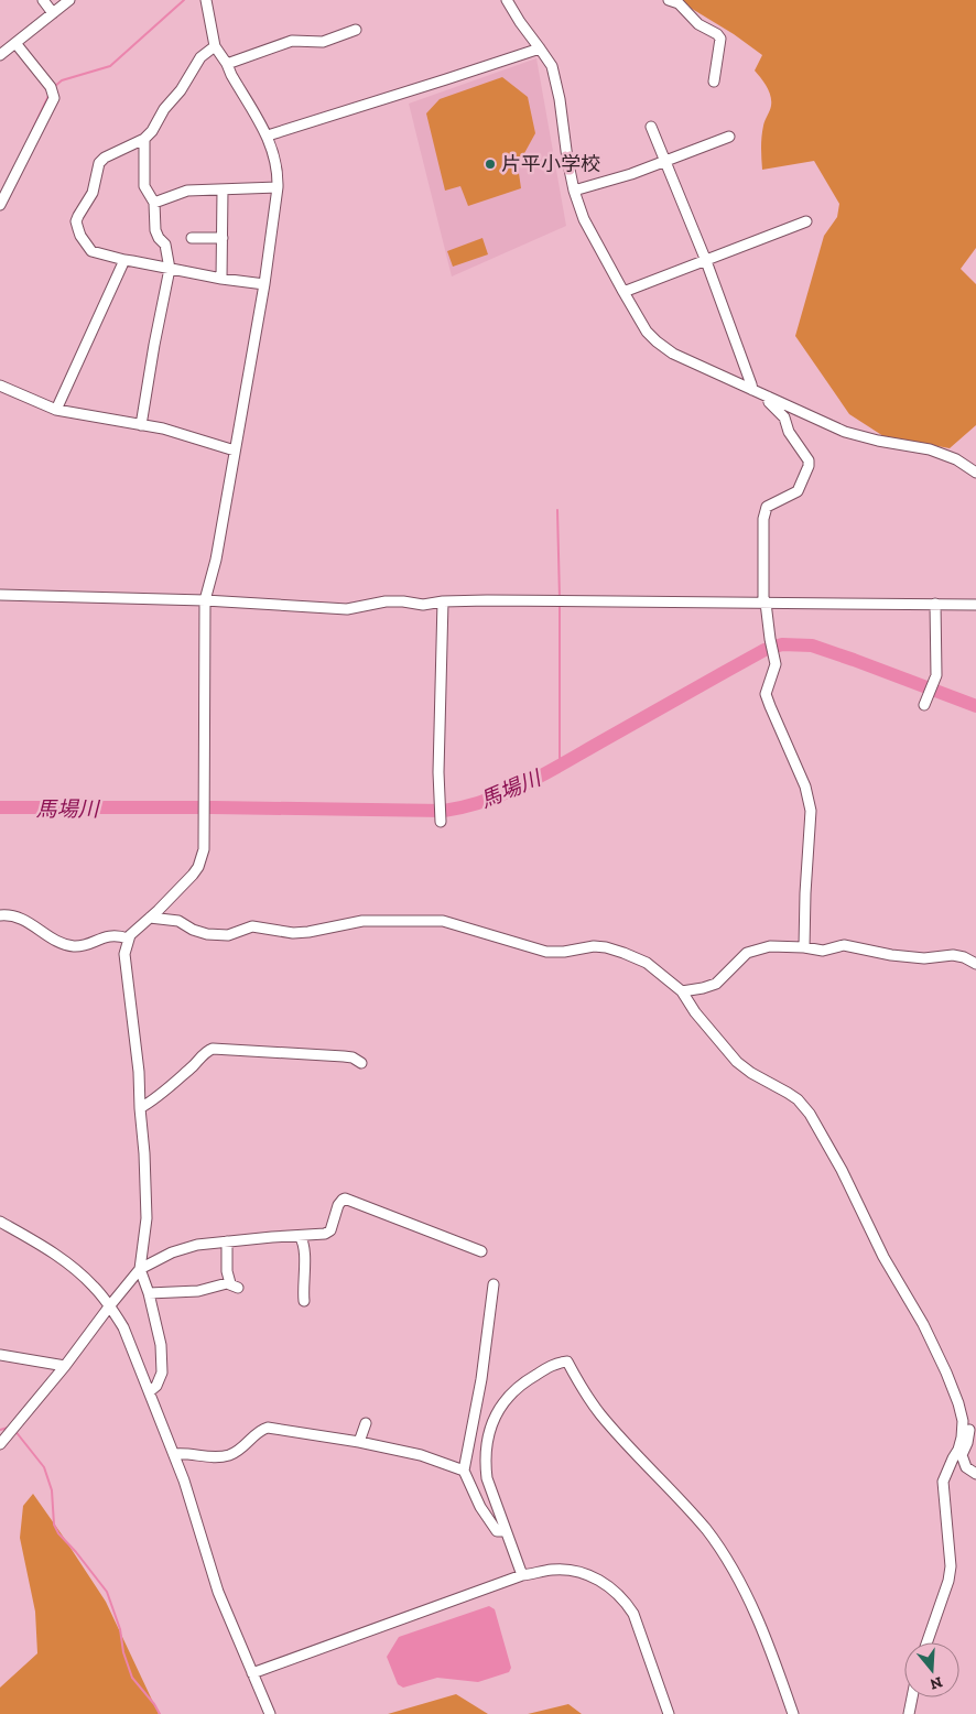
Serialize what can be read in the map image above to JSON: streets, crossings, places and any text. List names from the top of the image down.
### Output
{
  "water": ["馬場川"],
  "places": ["片平小学校"],
  "north": "bottom"
}
